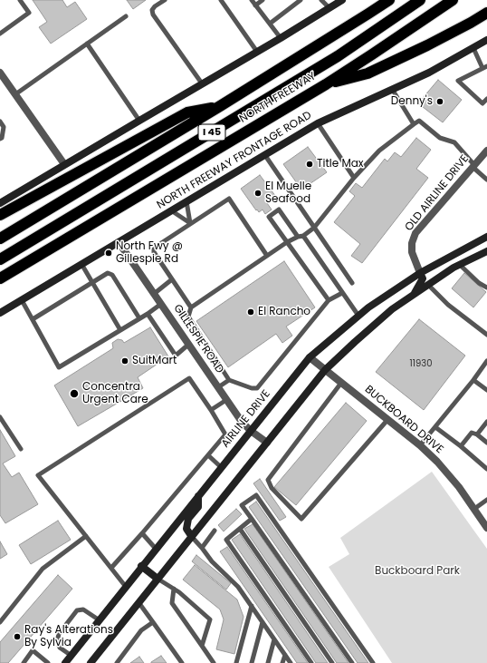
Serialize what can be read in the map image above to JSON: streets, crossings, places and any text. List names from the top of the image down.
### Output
{
  "streets": {
    "highway": ["NORTH FREEWAY", "I 45"],
    "main road": ["NORTH FREEWAY FRONTAGE ROAD", "AIRLINE DRIVE"],
    "street": ["OLD AIRLINE DRIVE", "GILLESPIE ROAD", "BUCKBOARD DRIVE"]
  },
  "crossings": [
    ["NORTH FREEWAY FRONTAGE ROAD", "GILLESPIE ROAD"],
    ["OLD AIRLINE DRIVE", "AIRLINE DRIVE"],
    ["GILLESPIE ROAD", "AIRLINE DRIVE"],
    ["AIRLINE DRIVE", "BUCKBOARD DRIVE"]
  ],
  "parks": ["Buckboard Park"],
  "places": [
    "Denny's",
    "Title Max",
    "El Muelle Seafood",
    "North Fwy @ Gillespie Rd",
    "El Rancho",
    "SuitMart",
    "Concentra Urgent Care",
    "Ray's Alterations By Sylvia"
  ],
  "house_numbers": ["11930"]
}
